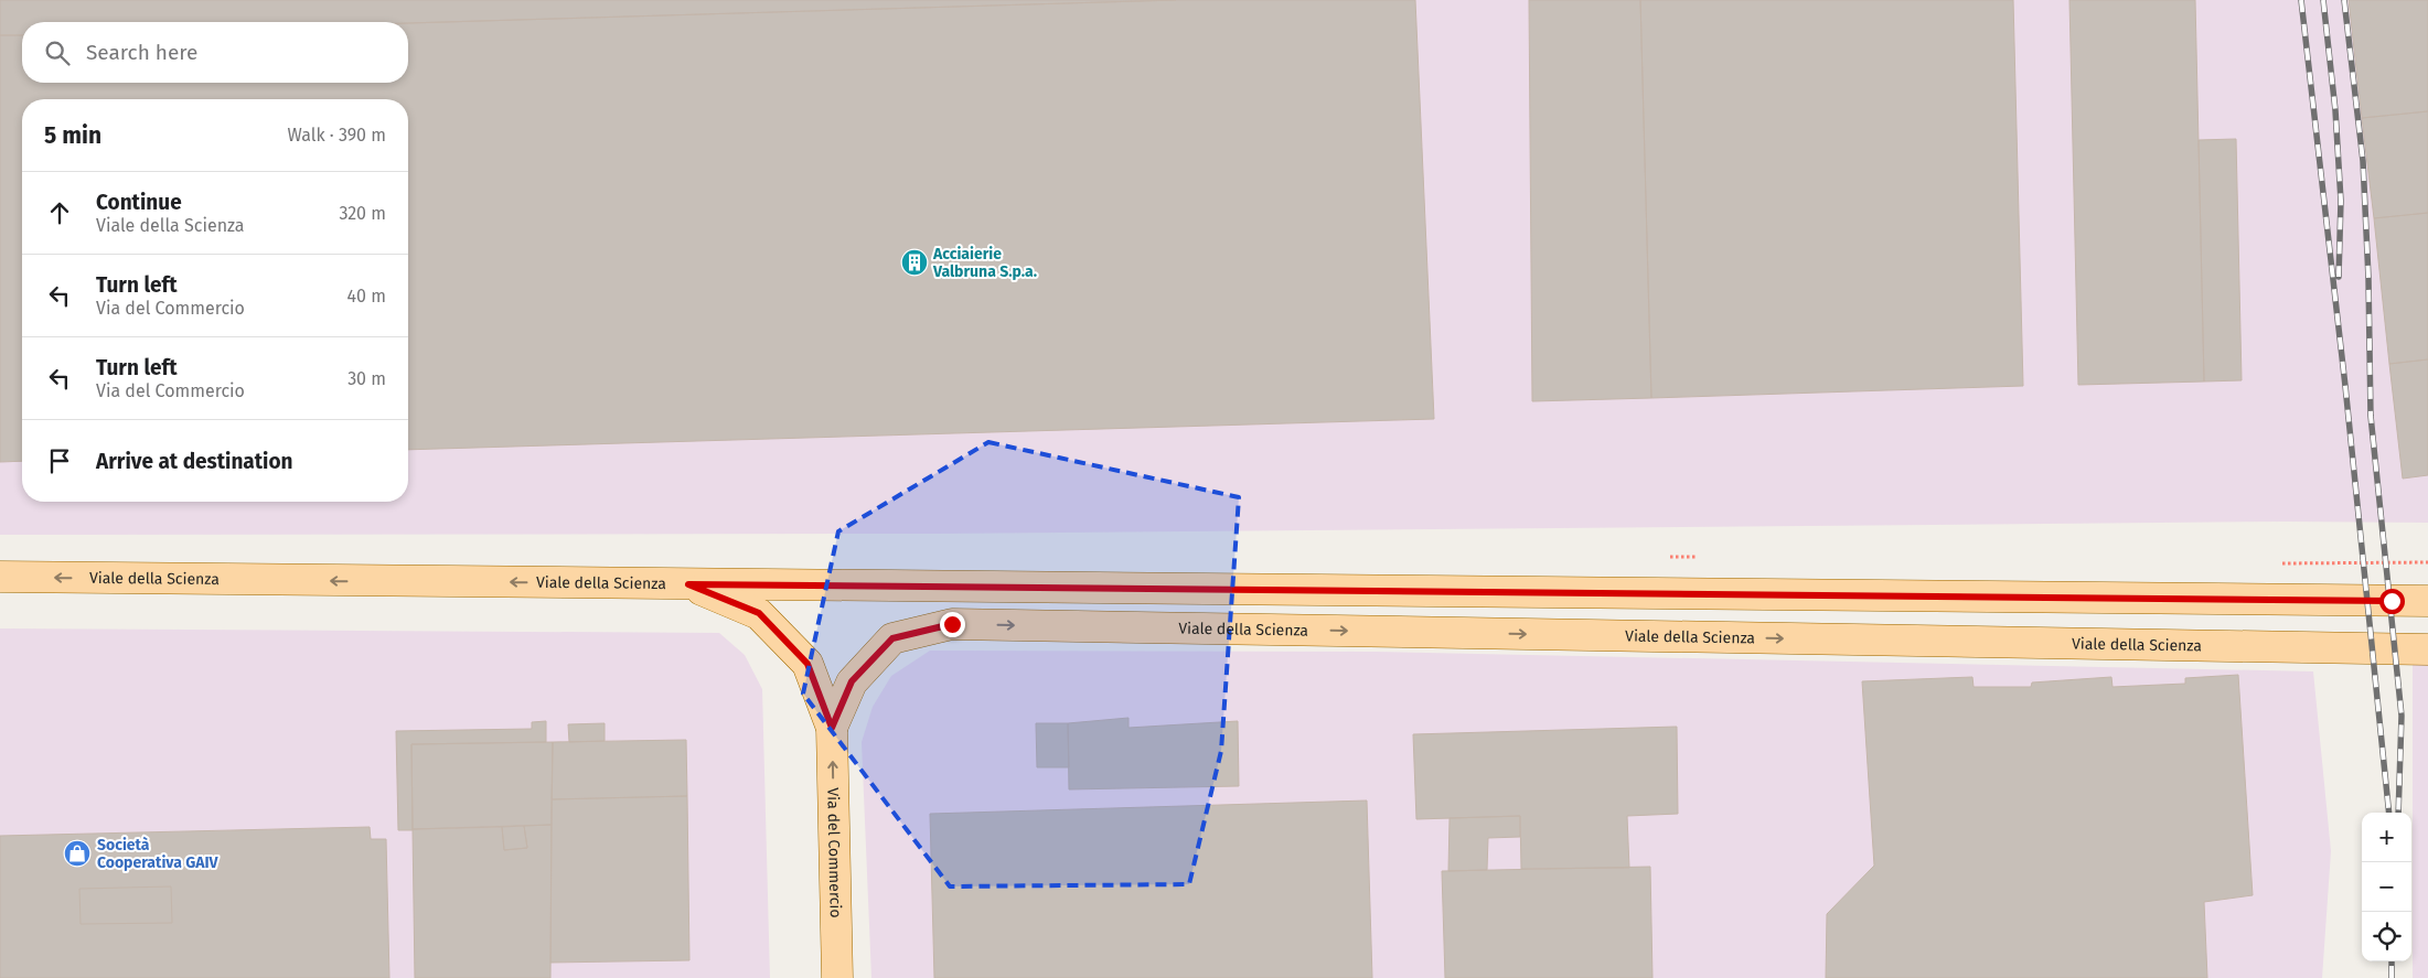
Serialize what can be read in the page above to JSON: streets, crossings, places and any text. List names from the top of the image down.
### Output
{
  "streets": {
    "main road": ["Viale della Scienza", "Via del Commercio"]
  },
  "crossings": [
    ["Viale della Scienza", "Via del Commercio"]
  ],
  "one_way": ["Via del Commercio"],
  "places": {
    "building": ["Acciaierie Valbruna S.p.a."],
    "shop": ["Società Cooperativa GAIV"]
  },
  "page": {
    "search": "Search here",
    "heading": ["5 min", "Walk · 390 m"],
    "list": [
      ["Continue", "Viale della Scienza", "320 m"],
      ["Turn left", "Via del Commercio", "40 m"],
      ["Turn left", "Via del Commercio", "30 m"],
      "Arrive at destination"
    ],
    "map_buttons": ["+", "−"]
  }
}
